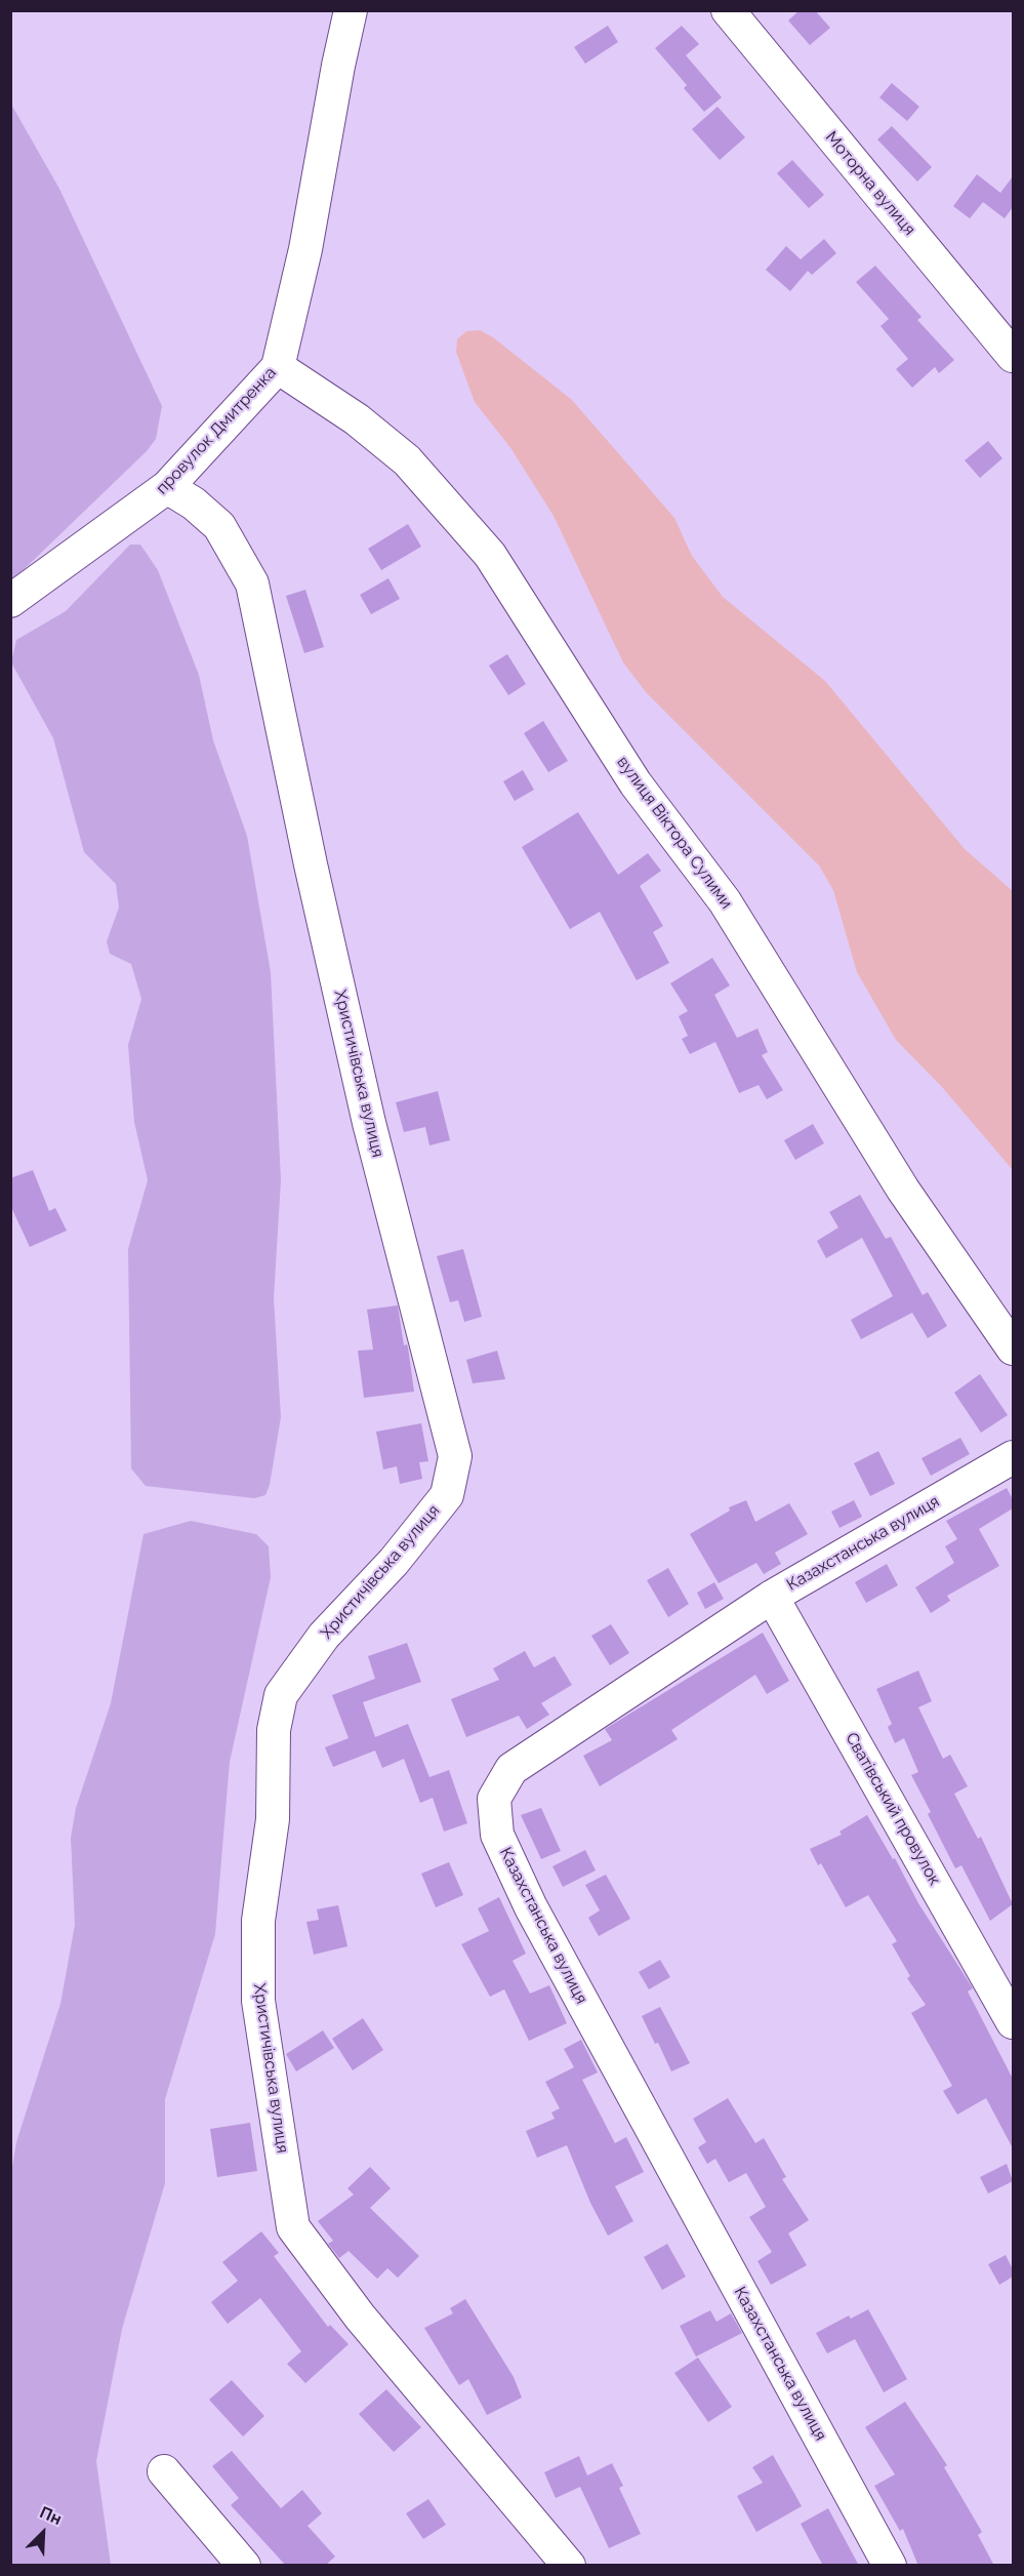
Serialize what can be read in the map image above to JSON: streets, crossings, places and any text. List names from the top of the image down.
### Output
{
  "streets": {
    "street": [
      "Моторна вулиця",
      "провулок Дмитренка",
      "вулиця Віктора Сулими",
      "Христичівська вулиця",
      "Казахстанська вулиця",
      "Сватівський провулок"
    ]
  },
  "crossings": [
    ["провулок Дмитренка", "вулиця Віктора Сулими"],
    ["провулок Дмитренка", "Христичівська вулиця"],
    ["Казахстанська вулиця", "Сватівський провулок"]
  ],
  "north": "top right"
}
